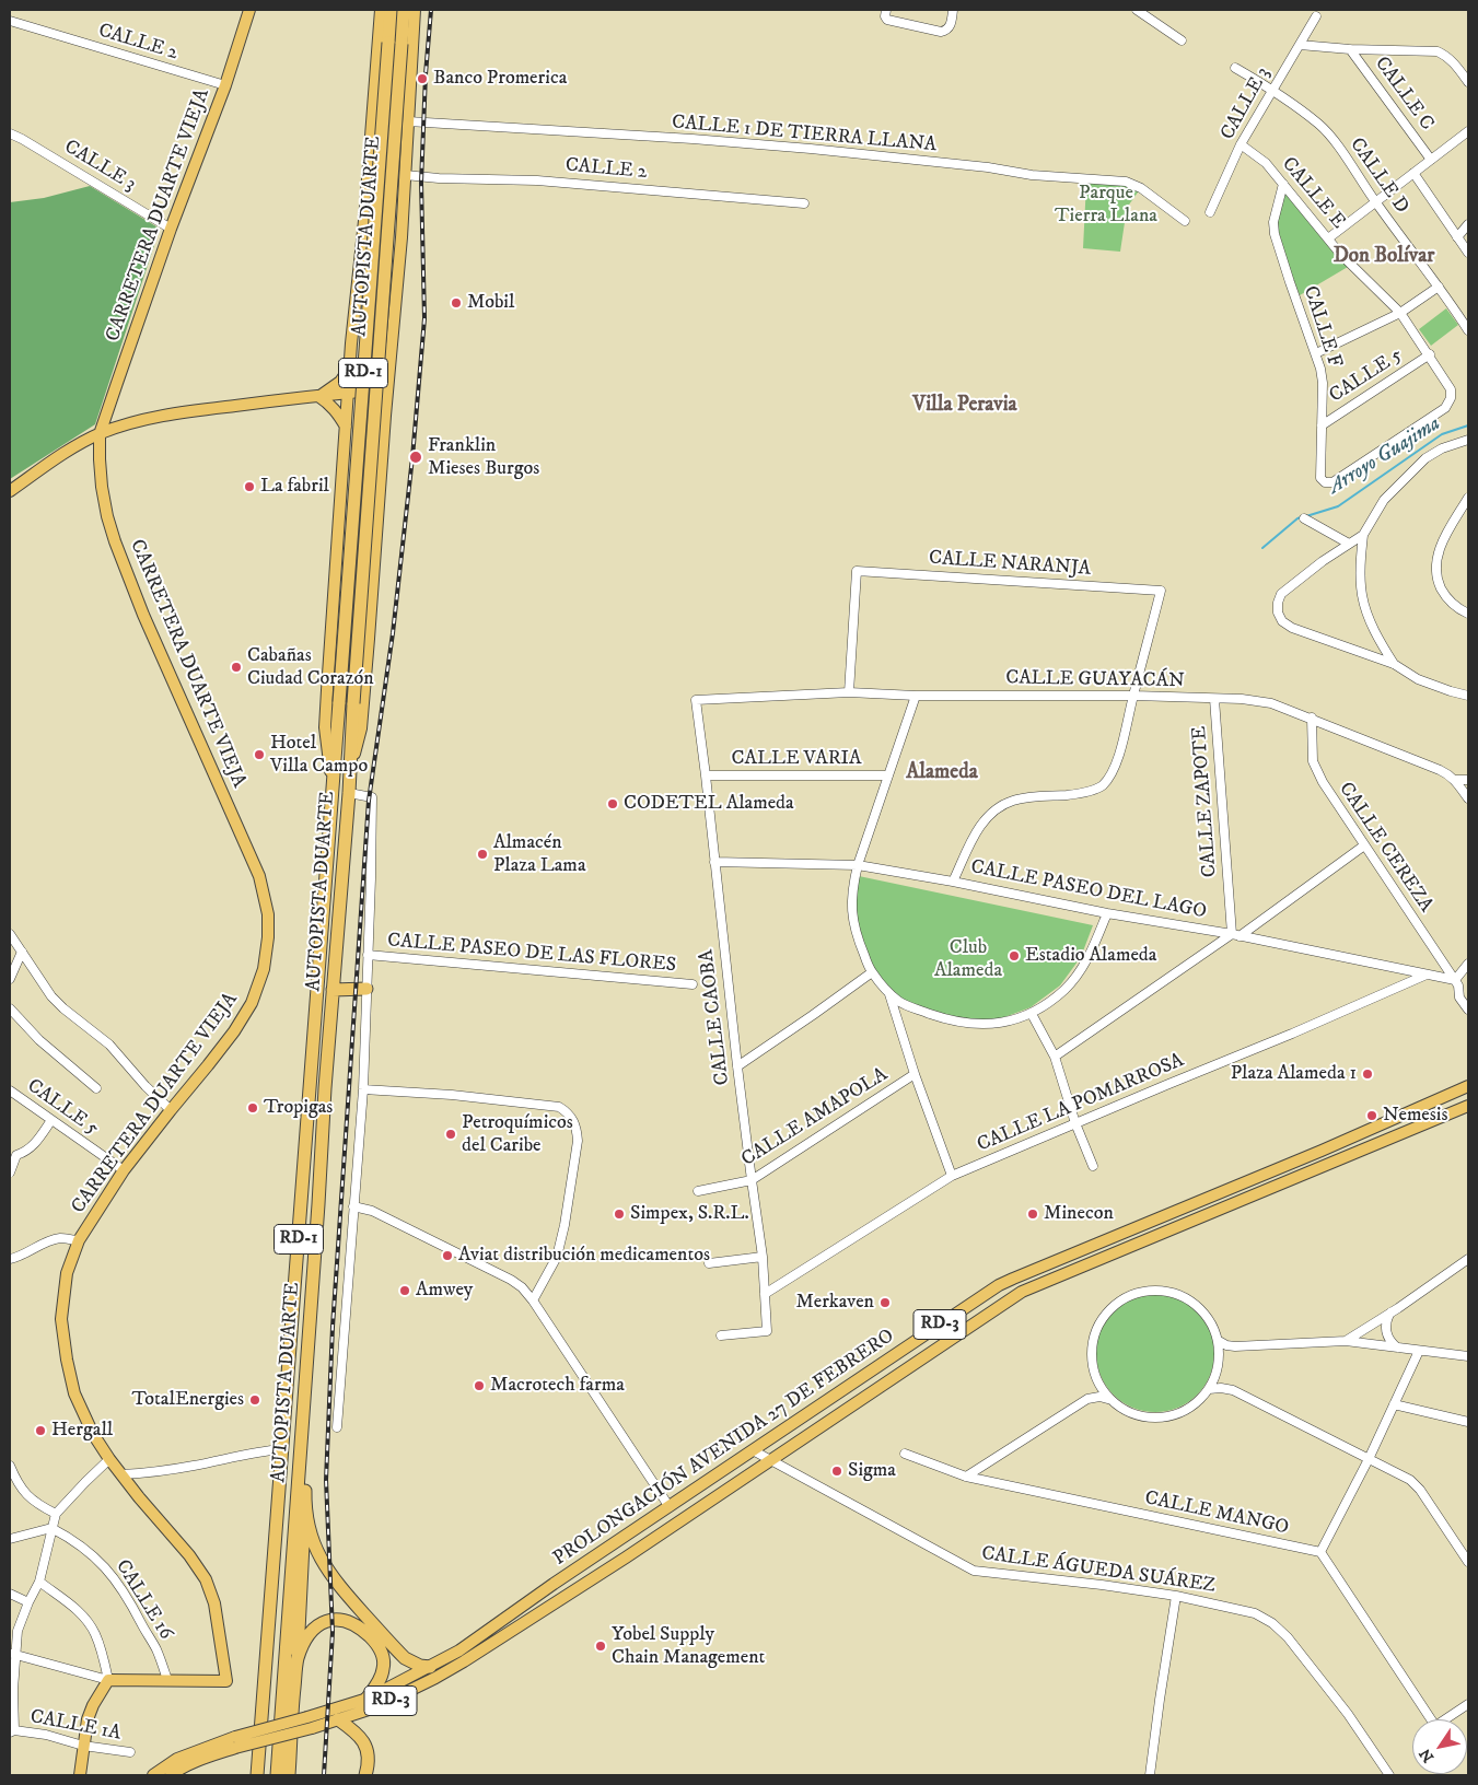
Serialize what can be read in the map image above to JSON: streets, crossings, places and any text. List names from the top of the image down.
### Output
{
  "streets": {
    "highway": ["AUTOPISTA DUARTE", "RD-1"],
    "main road": ["CARRETERA DUARTE VIEJA", "RD-3", "PROLONGACIÓN AVENIDA 27 DE FEBRERO"],
    "street": [
      "CALLE 2",
      "CALLE C",
      "CALLE 3",
      "CALLE 1 DE TIERRA LLANA",
      "CALLE D",
      "CALLE E",
      "CALLE F",
      "CALLE 5",
      "CALLE NARANJA",
      "CALLE GUAYACÁN",
      "CALLE VARIA",
      "CALLE ZAPOTE",
      "CALLE CEREZA",
      "CALLE PASEO DEL LAGO",
      "CALLE PASEO DE LAS FLORES",
      "CALLE CAOBA",
      "CALLE LA POMARROSA",
      "CALLE AMAPOLA",
      "CALLE MANGO",
      "CALLE ÁGUEDA SUÁREZ",
      "CALLE 16",
      "CALLE 1A"
    ]
  },
  "crossings": [
    ["CALLE 2", "CARRETERA DUARTE VIEJA"],
    ["CALLE 3", "CALLE D"],
    ["CALLE 3", "CALLE E"],
    ["CALLE 3", "CARRETERA DUARTE VIEJA"],
    ["CALLE E", "CALLE F"],
    ["CALLE E", "CALLE 5"],
    ["CARRETERA DUARTE VIEJA", "CALLE 5"],
    ["CARRETERA DUARTE VIEJA", "CALLE 16"],
    ["CARRETERA DUARTE VIEJA", "CALLE 1A"],
    ["AUTOPISTA DUARTE", "RD-1"],
    ["CALLE F", "CALLE 5"],
    ["CALLE NARANJA", "CALLE GUAYACÁN"],
    ["CALLE GUAYACÁN", "CALLE ZAPOTE"],
    ["CALLE GUAYACÁN", "CALLE CEREZA"],
    ["CALLE GUAYACÁN", "CALLE CAOBA"],
    ["CALLE VARIA", "CALLE CAOBA"],
    ["CALLE ZAPOTE", "CALLE PASEO DEL LAGO"],
    ["CALLE CEREZA", "CALLE PASEO DEL LAGO"],
    ["CALLE PASEO DEL LAGO", "CALLE CAOBA"],
    ["CALLE PASEO DEL LAGO", "CALLE LA POMARROSA"],
    ["CALLE CAOBA", "CALLE LA POMARROSA"],
    ["CALLE CAOBA", "CALLE AMAPOLA"],
    ["PROLONGACIÓN AVENIDA 27 DE FEBRERO", "CALLE ÁGUEDA SUÁREZ"],
    ["CALLE 16", "CALLE 1A"]
  ],
  "districts": ["Don Bolívar", "Villa Peravia", "Alameda"],
  "water": ["Arroyo Guajima"],
  "parks": ["Parque Tierra Llana", "Club Alameda"],
  "places": [
    "Banco Promerica",
    "Mobil",
    "Franklin Mieses Burgos",
    "La fabril",
    "Cabañas Ciudad Corazón",
    "Hotel Villa Campo",
    "CODETEL Alameda",
    "Almacén Plaza Lama",
    "Estadio Alameda",
    "Plaza Alameda 1",
    "Tropigas",
    "Nemesis",
    "Petroquímicos del Caribe",
    "Simpex, S.R.L.",
    "Minecon",
    "Aviat distribución medicamentos",
    "Amwey",
    "Merkaven",
    "Macrotech farma",
    "TotalEnergies",
    "Hergall",
    "Sigma",
    "Yobel Supply Chain Management"
  ],
  "north": "bottom left"
}
